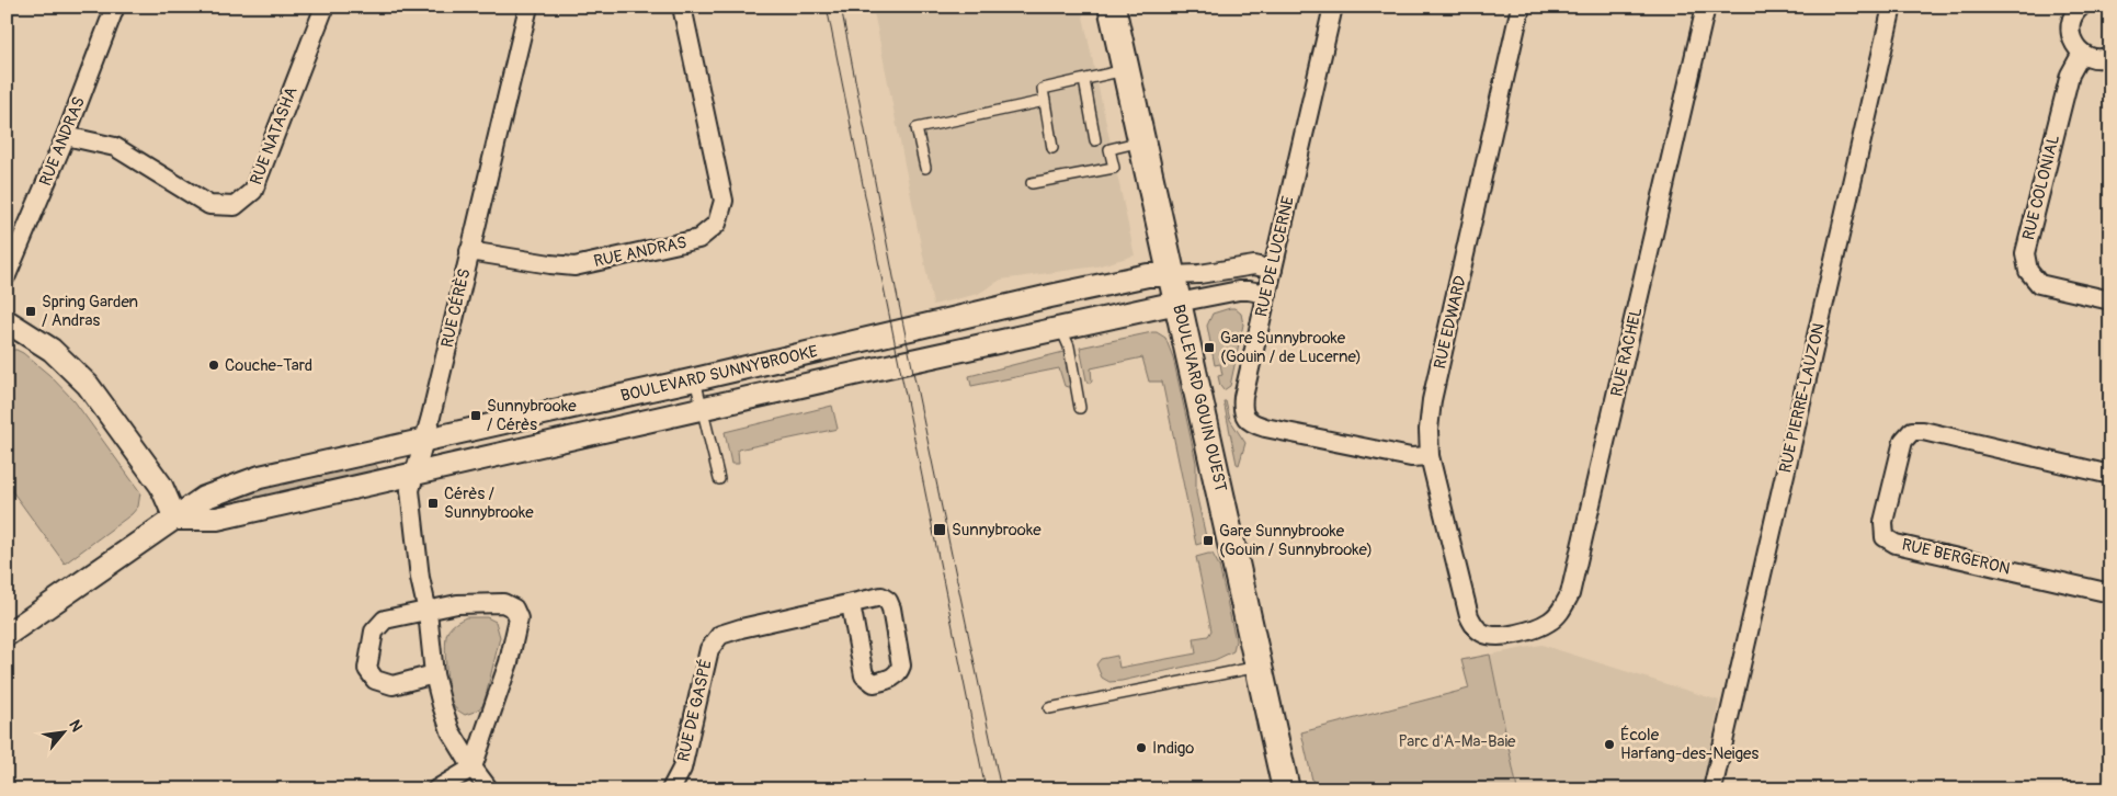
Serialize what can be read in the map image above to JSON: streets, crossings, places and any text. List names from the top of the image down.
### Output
{
  "streets": {
    "main road": ["BOULEVARD GOUIN OUEST"],
    "street": [
      "RUE NATASHA",
      "RUE ANDRAS",
      "RUE COLONIAL",
      "RUE DE LUCERNE",
      "RUE CÉRÈS",
      "RUE EDWARD",
      "RUE RACHEL",
      "BOULEVARD SUNNYBROOKE",
      "RUE PIERRE-LAUZON",
      "RUE BERGERON",
      "RUE DE GASPÉ"
    ]
  },
  "crossings": [
    ["RUE NATASHA", "RUE ANDRAS"],
    ["RUE ANDRAS", "RUE CÉRÈS"],
    ["RUE DE LUCERNE", "RUE EDWARD"],
    ["RUE DE LUCERNE", "BOULEVARD SUNNYBROOKE"],
    ["RUE CÉRÈS", "BOULEVARD SUNNYBROOKE"],
    ["RUE EDWARD", "RUE RACHEL"],
    ["BOULEVARD SUNNYBROOKE", "BOULEVARD GOUIN OUEST"]
  ],
  "parks": ["Parc d'A-Ma-Baie"],
  "places": {
    "transit": [
      "Spring Garden / Andras",
      "Gare Sunnybrooke (Gouin / de Lucerne)",
      "Sunnybrooke / Cérès",
      "Cérès / Sunnybrooke",
      "Sunnybrooke",
      "Gare Sunnybrooke (Gouin / Sunnybrooke)"
    ],
    "other": ["Couche-Tard", "École Harfang-des-Neiges", "Indigo"]
  },
  "north": "top right"
}
